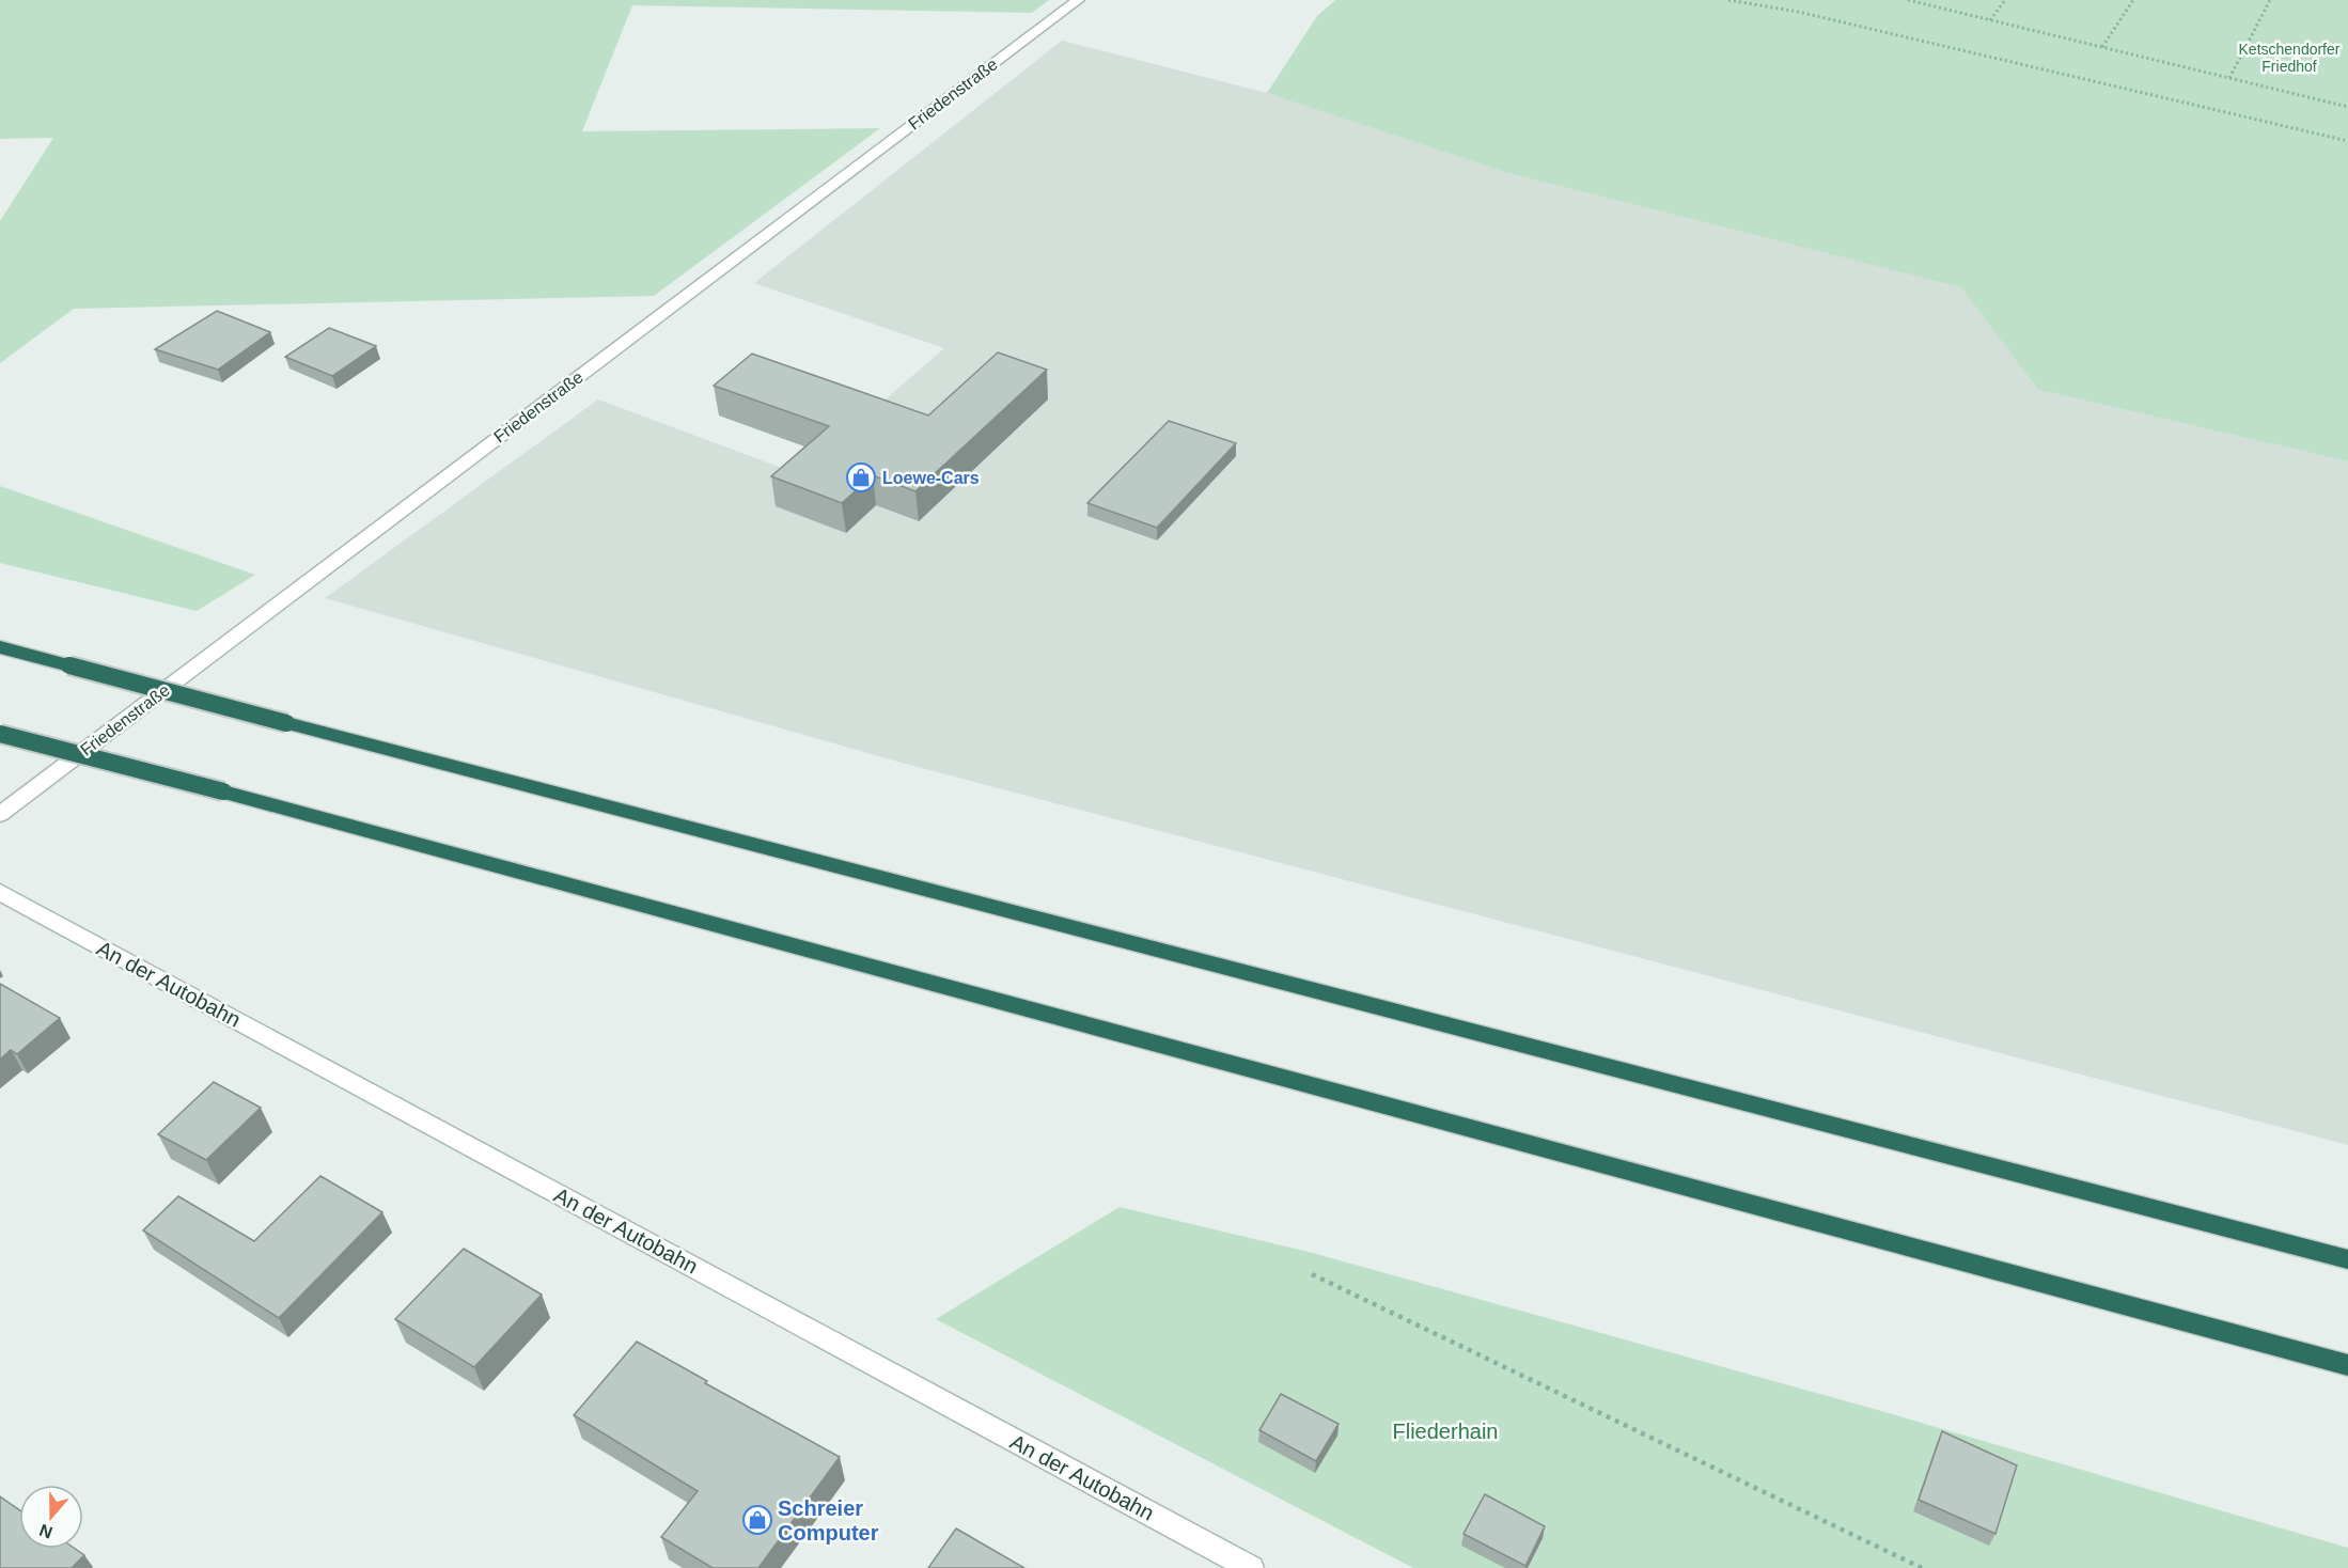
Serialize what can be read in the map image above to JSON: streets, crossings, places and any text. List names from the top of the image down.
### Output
{
  "streets": {
    "street": ["Friedenstraße", "An der Autobahn"]
  },
  "parks": ["Ketschendorfer Friedhof", "Fliederhain"],
  "places": {
    "shop": ["Loewe-Cars", "Schreier Computer"]
  },
  "north": "bottom"
}
